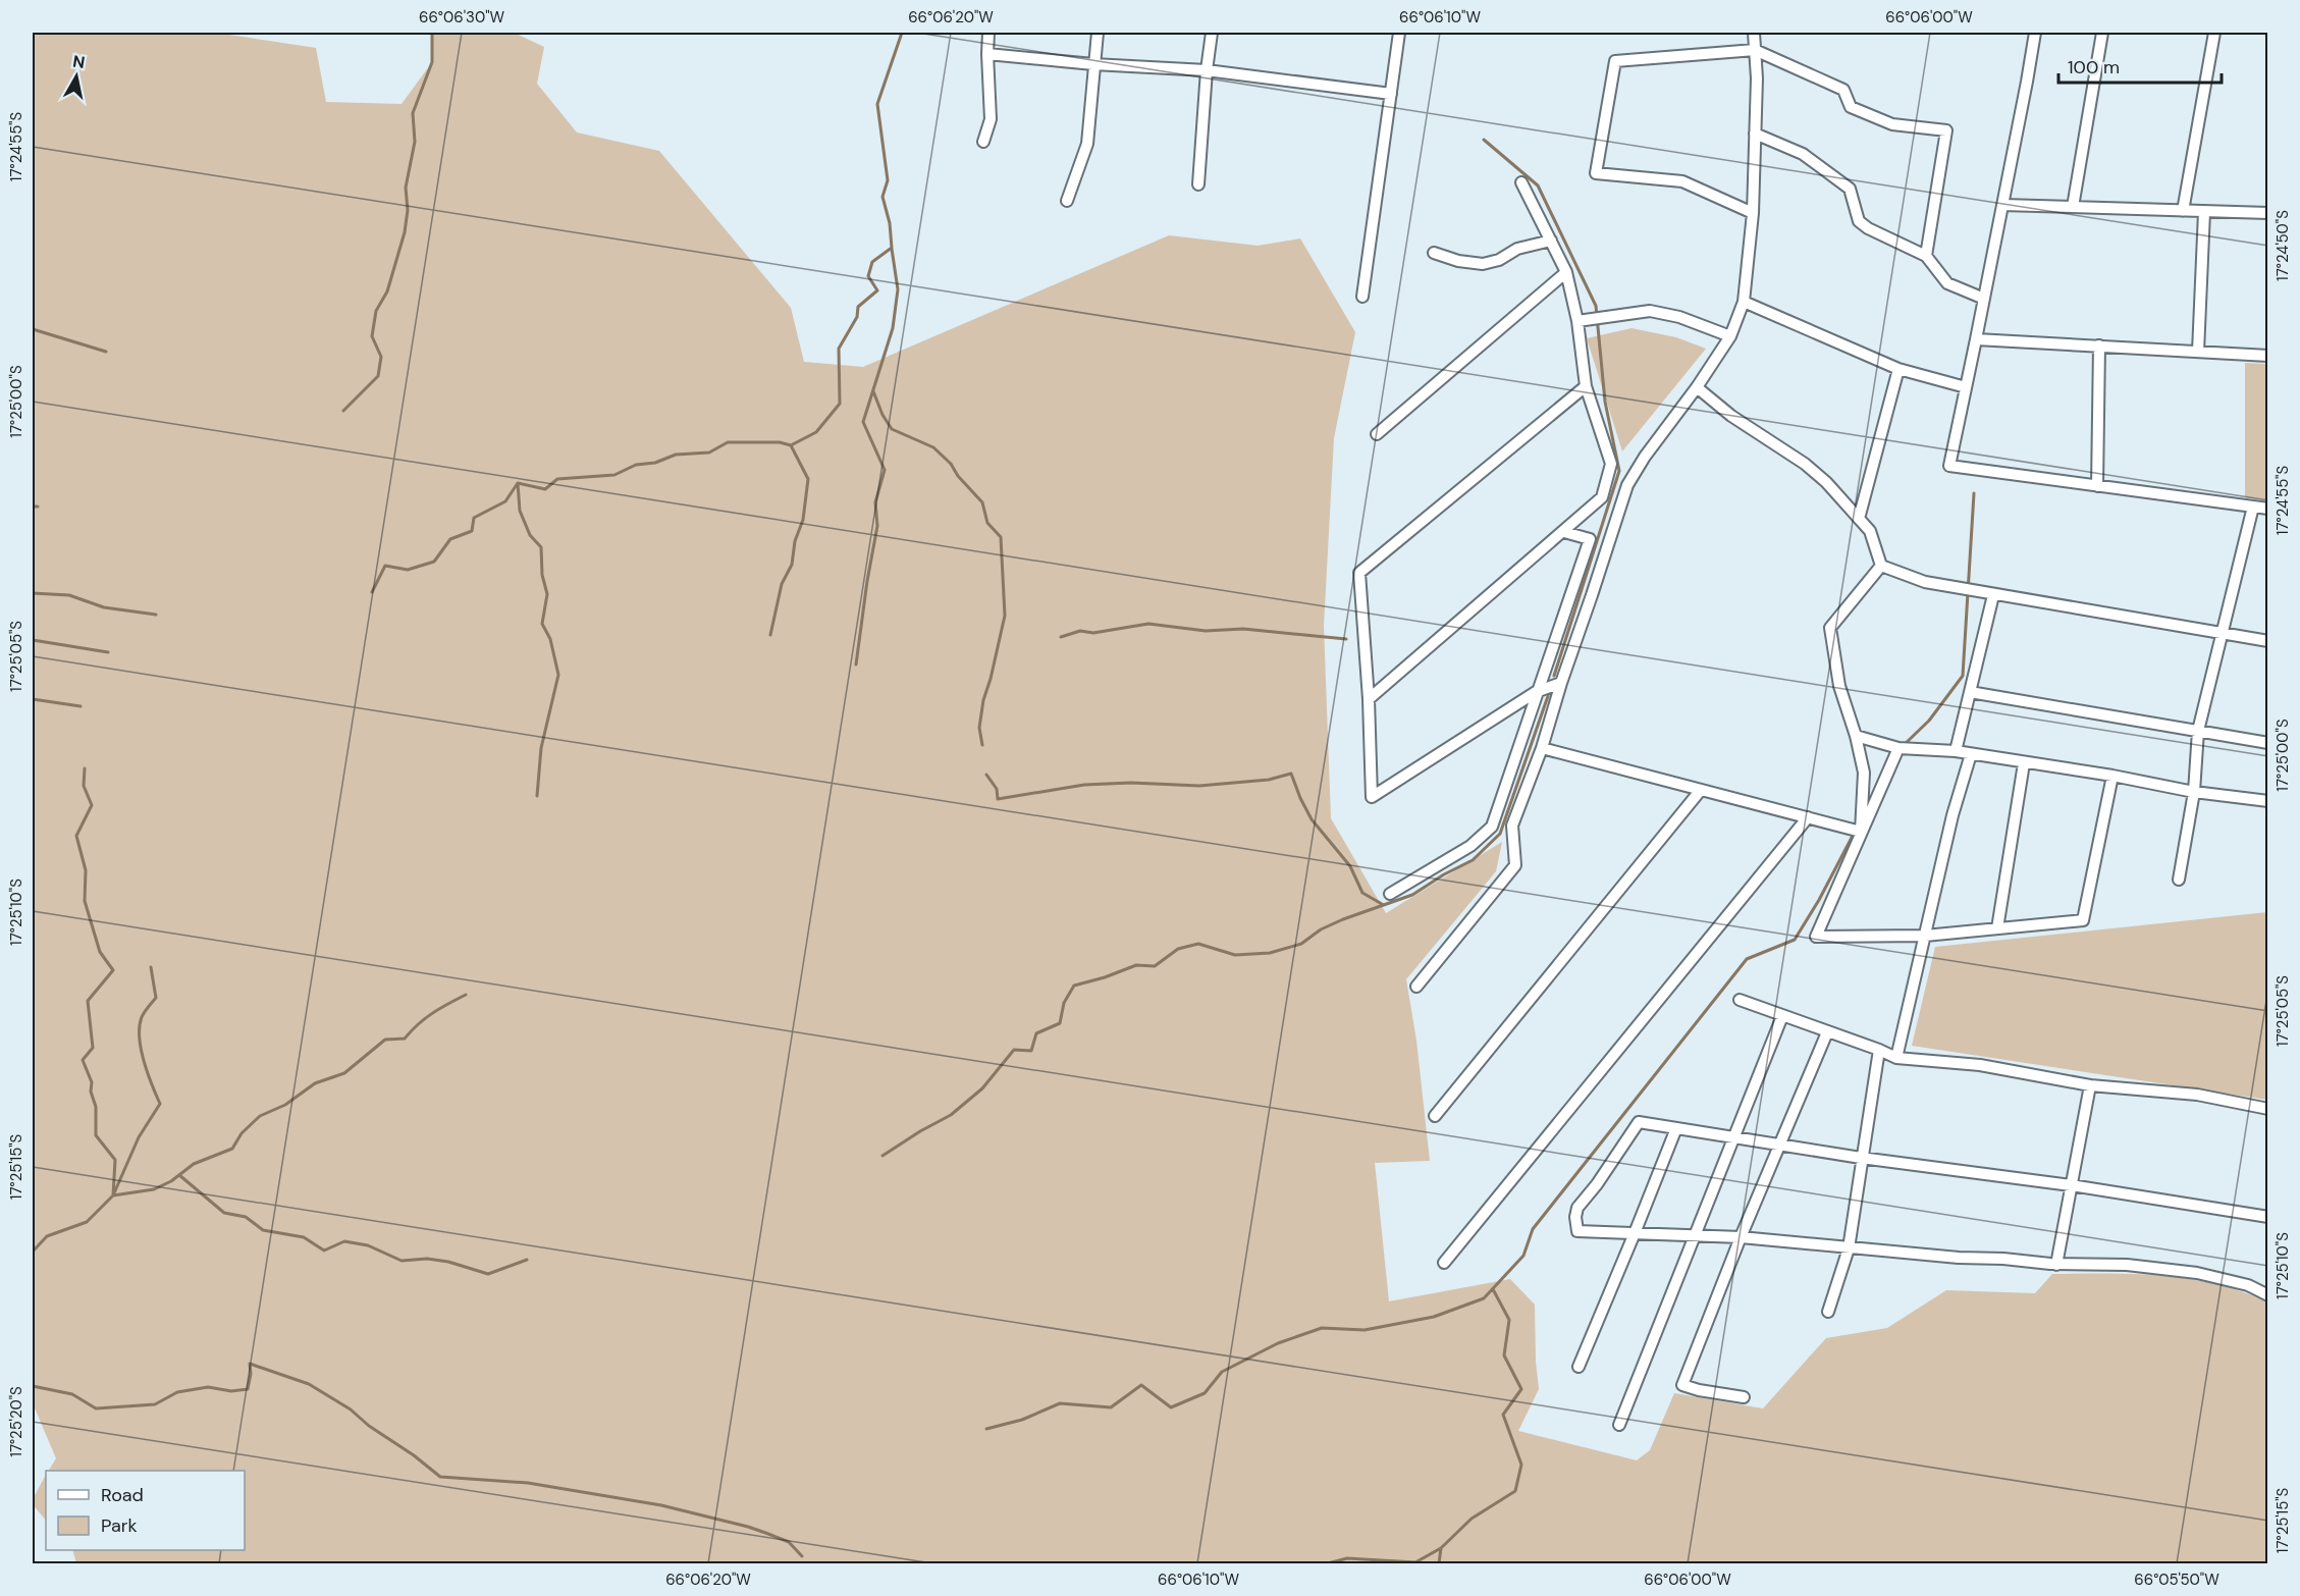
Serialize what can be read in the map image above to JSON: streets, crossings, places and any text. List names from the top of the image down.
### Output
{
  "legend": ["Road", "Park"],
  "scale_bar": "100 m",
  "north": "top",
  "coordinates": [
    "66°06'30\"W",
    "66°06'20\"W",
    "66°06'10\"W",
    "66°06'00\"W",
    "17°24'55\"S",
    "17°24'50\"S",
    "17°25'00\"S",
    "17°25'05\"S",
    "17°25'10\"S",
    "17°25'15\"S",
    "17°25'20\"S",
    "66°05'50\"W"
  ]
}
